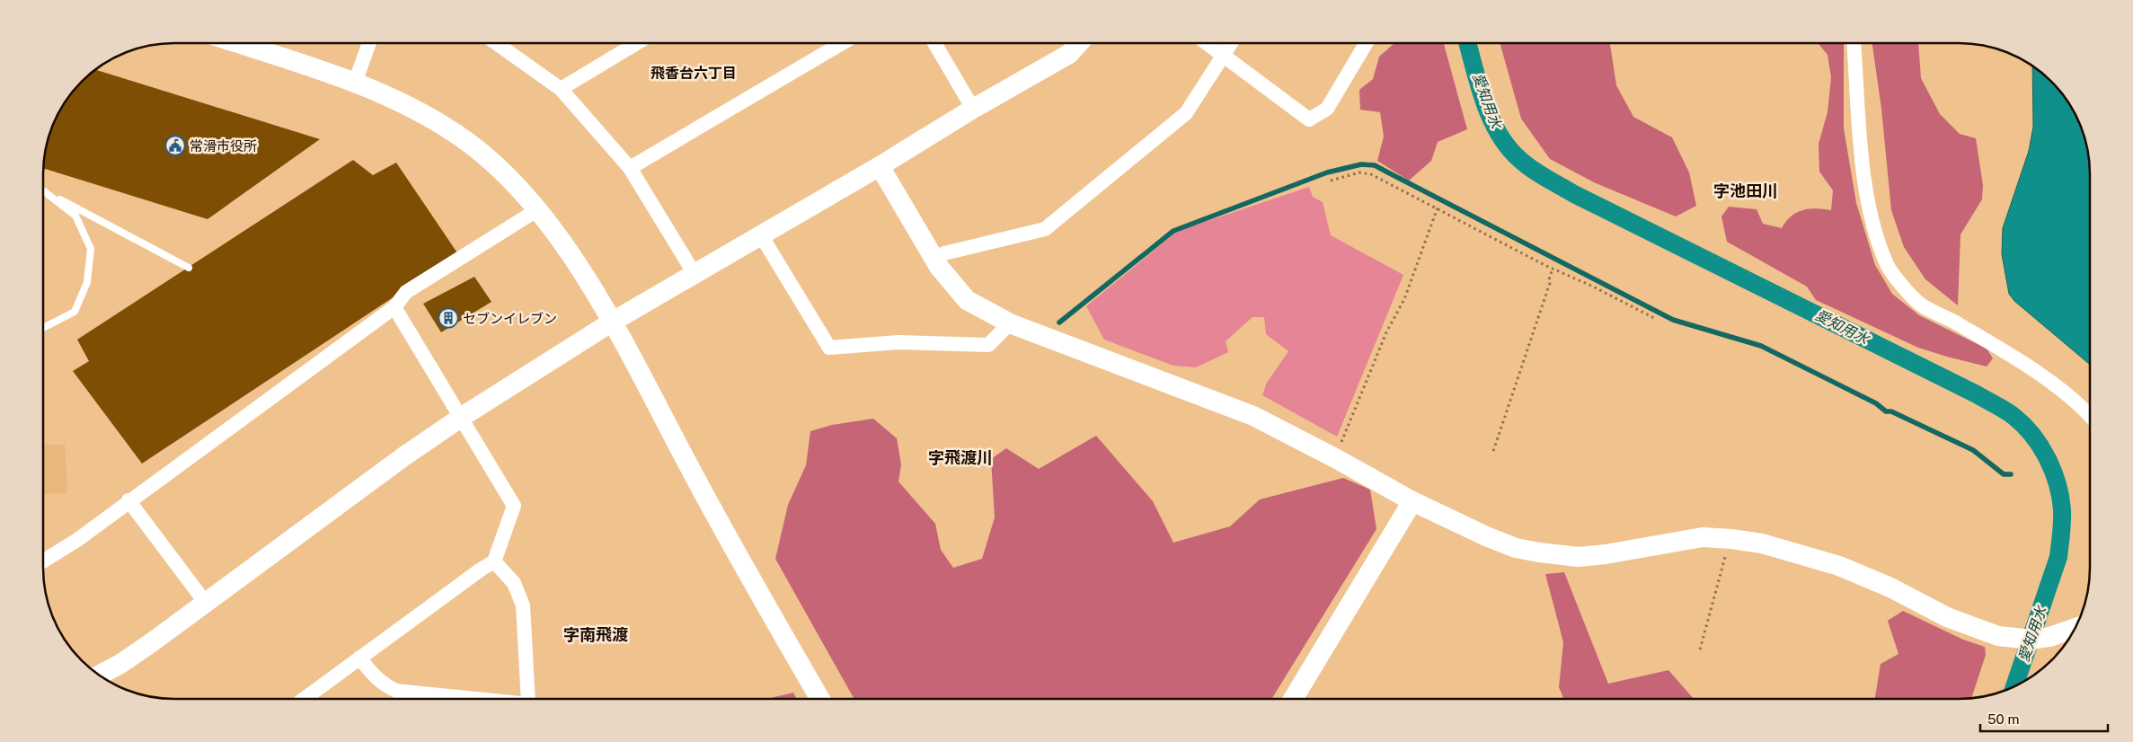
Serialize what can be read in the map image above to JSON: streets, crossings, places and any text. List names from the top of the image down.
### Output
{
  "districts": [
    "飛香台六丁目",
    "字池田川",
    "字飛渡川",
    "字南飛渡"
  ],
  "water": ["愛知用水"],
  "places": {
    "public building": ["常滑市役所"],
    "building": ["セブンイレブン"]
  },
  "scale_bar": "50 m"
}
